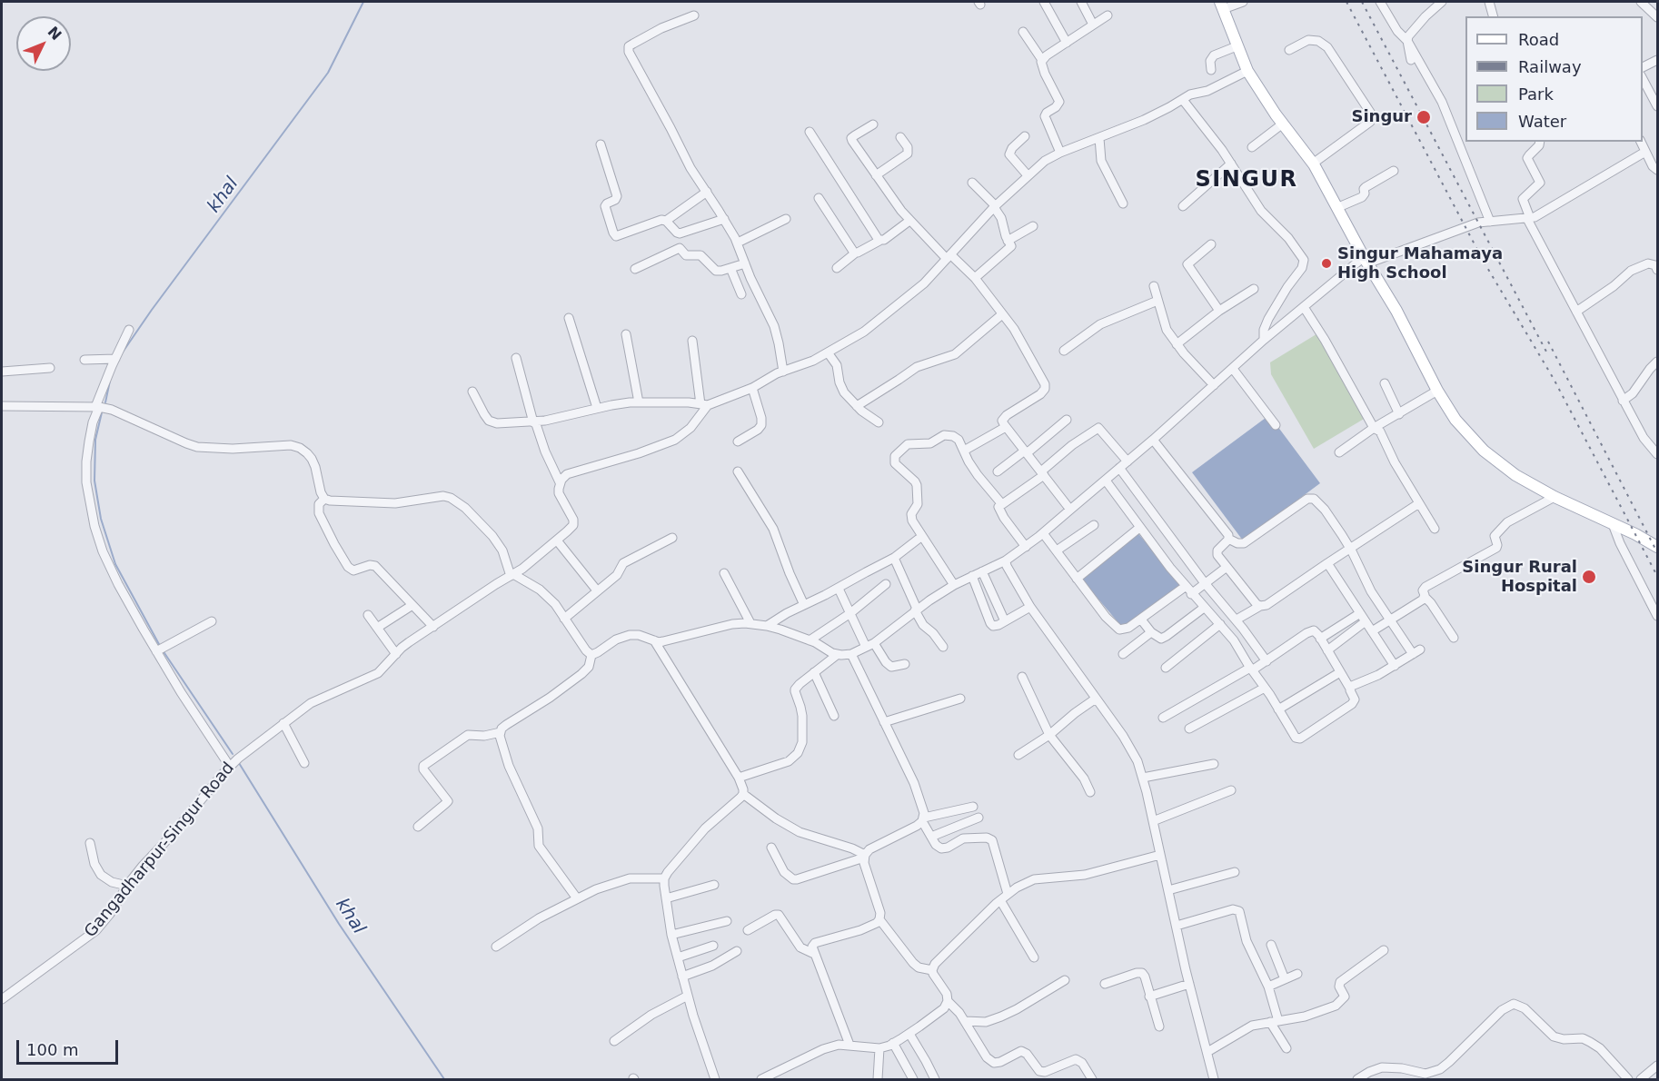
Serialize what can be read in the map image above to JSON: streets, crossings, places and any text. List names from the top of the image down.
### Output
{
  "streets": {
    "street": ["Gangadharpur-Singur Road"]
  },
  "districts": ["SINGUR"],
  "water": ["khal"],
  "places": ["Singur", "Singur Mahamaya High School", "Singur Rural Hospital"],
  "legend": [
    "Road",
    "Railway",
    "Park",
    "Water"
  ],
  "scale_bar": "100 m",
  "north": "top right"
}
